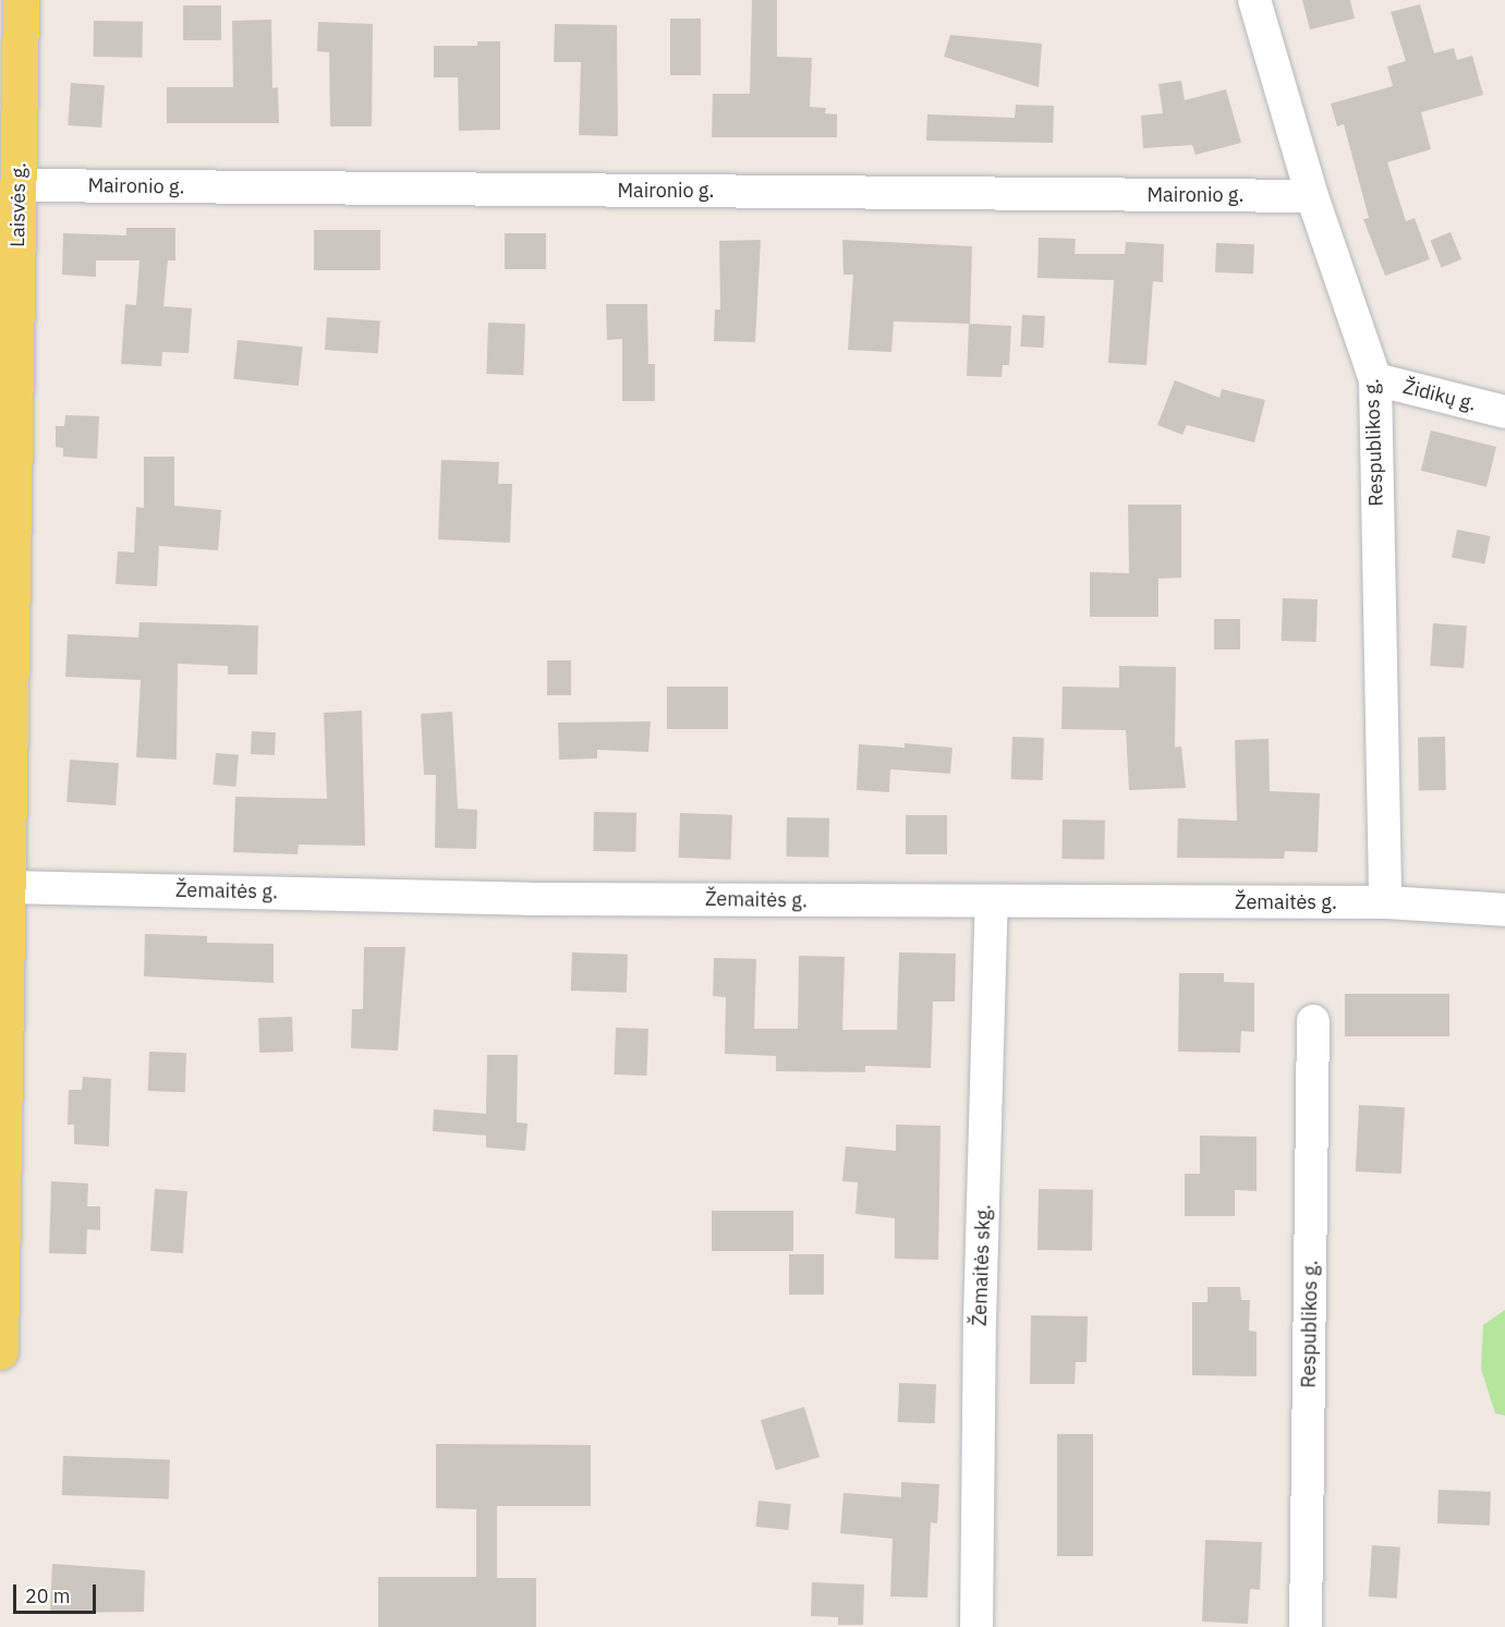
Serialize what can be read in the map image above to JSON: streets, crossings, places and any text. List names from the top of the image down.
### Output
{
  "streets": {
    "main road": ["Laisvės g."],
    "street": [
      "Maironio g.",
      "Židikų g.",
      "Respublikos g.",
      "Žemaitės g.",
      "Žemaitės skg."
    ]
  },
  "crossings": [
    ["Maironio g.", "Laisvės g."],
    ["Maironio g.", "Respublikos g."],
    ["Laisvės g.", "Žemaitės g."],
    ["Židikų g.", "Respublikos g."],
    ["Respublikos g.", "Žemaitės g."],
    ["Žemaitės g.", "Žemaitės skg."]
  ],
  "scale_bar": "20 m"
}
